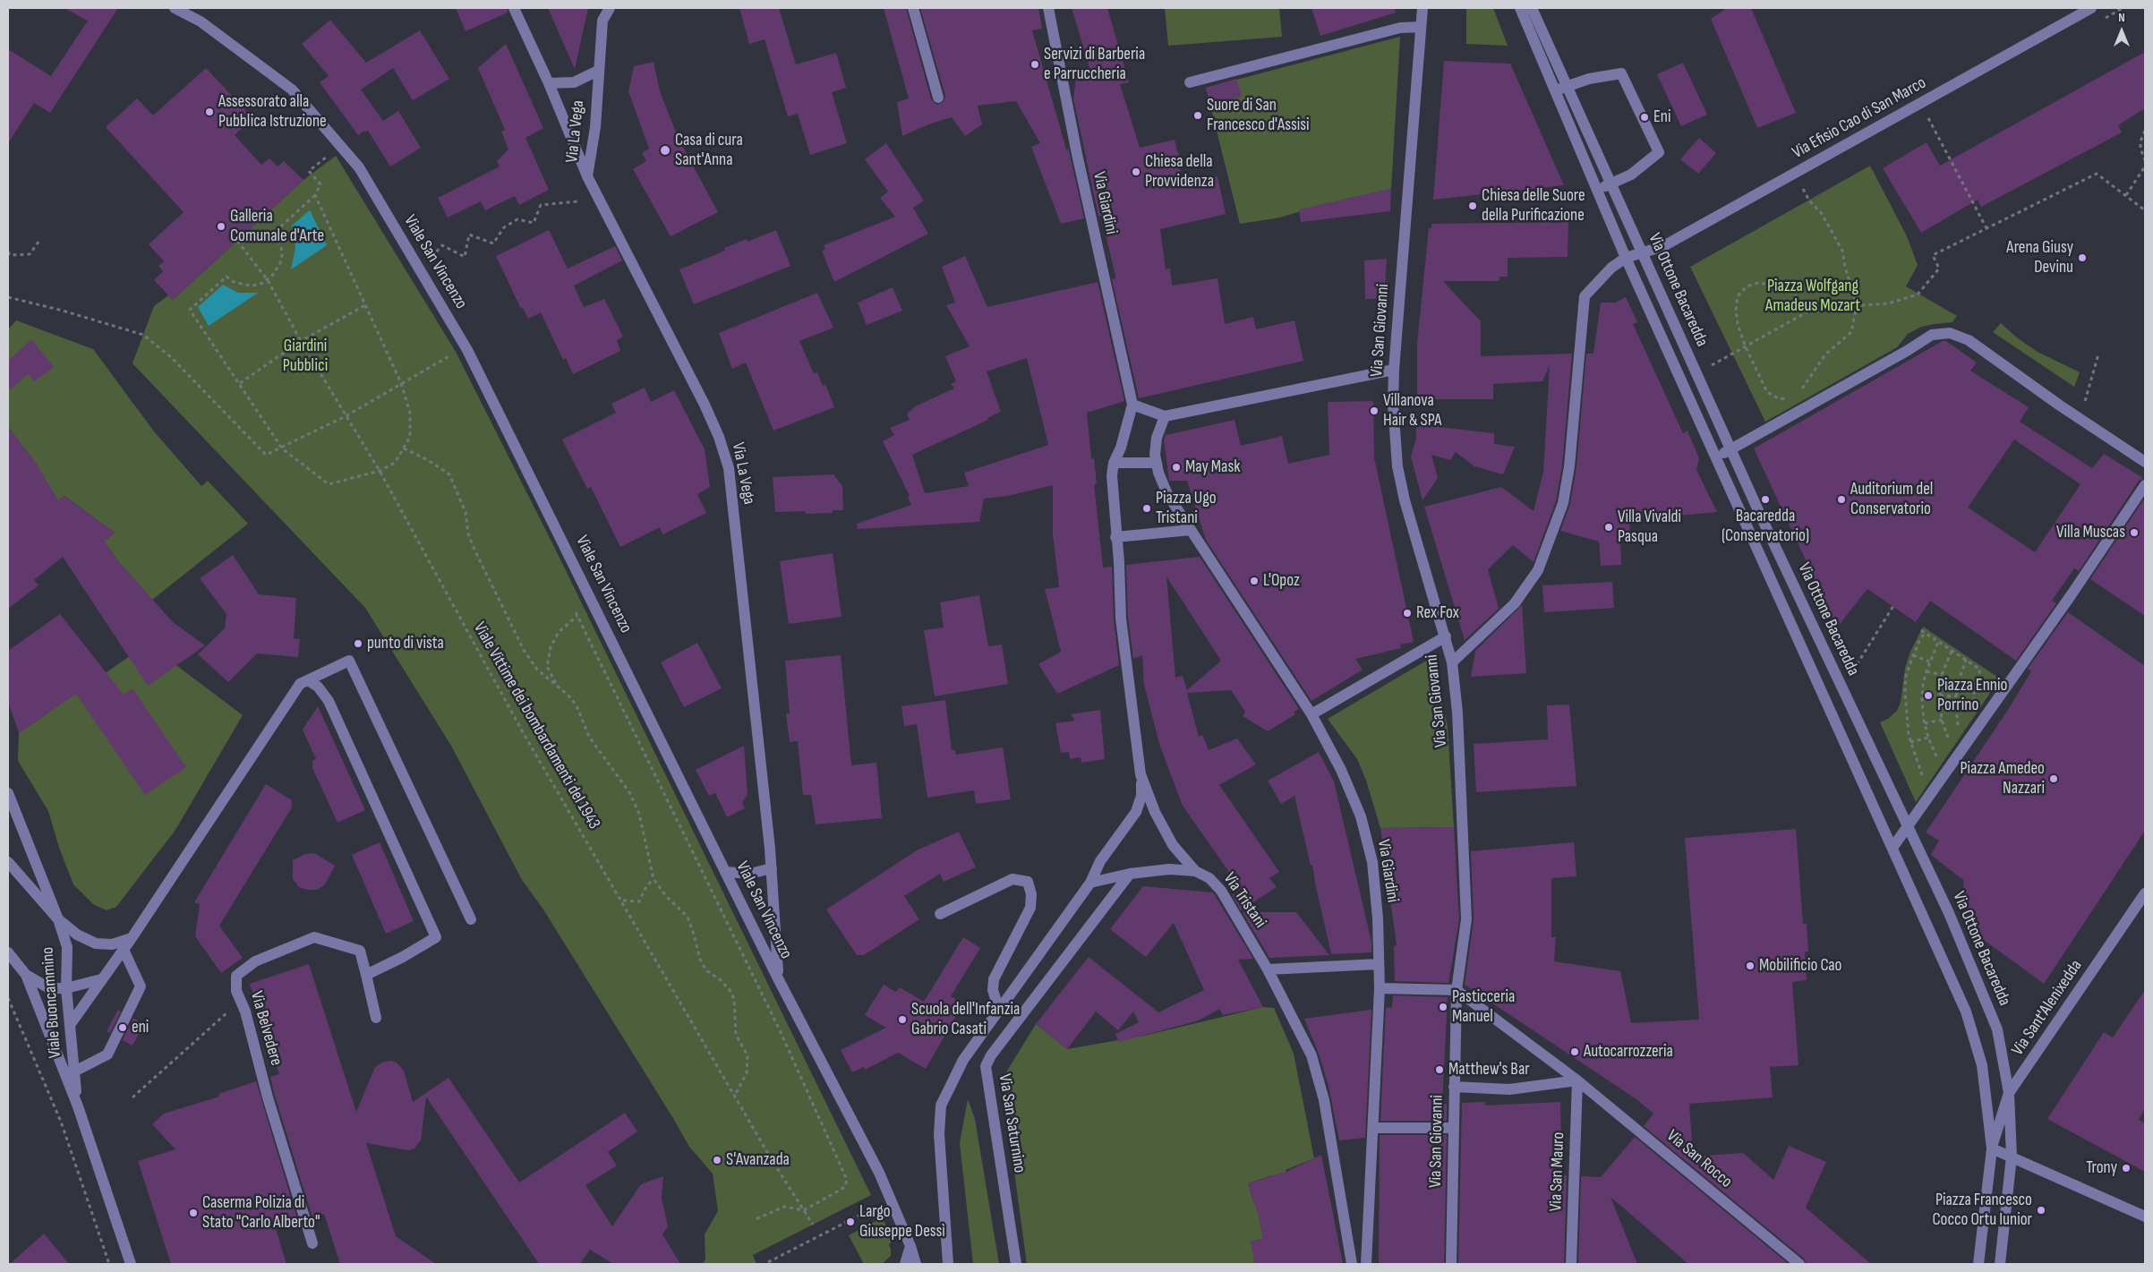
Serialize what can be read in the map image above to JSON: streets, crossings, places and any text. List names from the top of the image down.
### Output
{
  "streets": {
    "street": [
      "Via Efisio Cao di San Marco",
      "Via La Vega",
      "Via Giardini",
      "Viale San Vincenzo",
      "Via Ottone Bacaredda",
      "Via San Giovanni",
      "Via Tristani",
      "Viale Buoncammino",
      "Via Sant'Alenixedda",
      "Via Belvedere",
      "Via San Saturnino",
      "Via San Rocco",
      "Via San Mauro"
    ],
    "path": ["Viale Vittime dei bombardamenti del 1943"]
  },
  "crossings": [
    ["Via Efisio Cao di San Marco", "Via Ottone Bacaredda"],
    ["Via Efisio Cao di San Marco", "Via San Giovanni"],
    ["Via La Vega", "Viale San Vincenzo"],
    ["Via Ottone Bacaredda", "Via Sant'Alenixedda"],
    ["Via San Giovanni", "Via San Rocco"],
    ["Via San Rocco", "Via San Mauro"]
  ],
  "parks": ["Piazza Wolfgang Amadeus Mozart", "Giardini Pubblici"],
  "places": [
    "Servizi di Barberia e Parruccheria",
    "Assessorato alla Pubblica Istruzione",
    "Suore di San Francesco d'Assisi",
    "Eni",
    "Casa di cura Sant'Anna",
    "Chiesa della Provvidenza",
    "Chiesa delle Suore della Purificazione",
    "Galleria Comunale d'Arte",
    "Arena Giusy Devinu",
    "Villanova Hair & SPA",
    "May Mask",
    "Bacaredda (Conservatorio)",
    "Auditorium del Conservatorio",
    "Piazza Ugo Tristani",
    "Villa Vivaldi Pasqua",
    "Villa Muscas",
    "L'Opoz",
    "Rex Fox",
    "punto di vista",
    "Piazza Ennio Porrino",
    "Piazza Amedeo Nazzari",
    "Mobilificio Cao",
    "Pasticceria Manuel",
    "Scuola dell'Infanzia Gabrio Casati",
    "eni",
    "Autocarrozzeria",
    "Matthew's Bar",
    "S'Avanzada",
    "Trony",
    "Piazza Francesco Cocco Ortu Iunior",
    "Caserma Polizia di Stato \"Carlo Alberto\"",
    "Largo Giuseppe Dessì"
  ],
  "north": "top"
}
